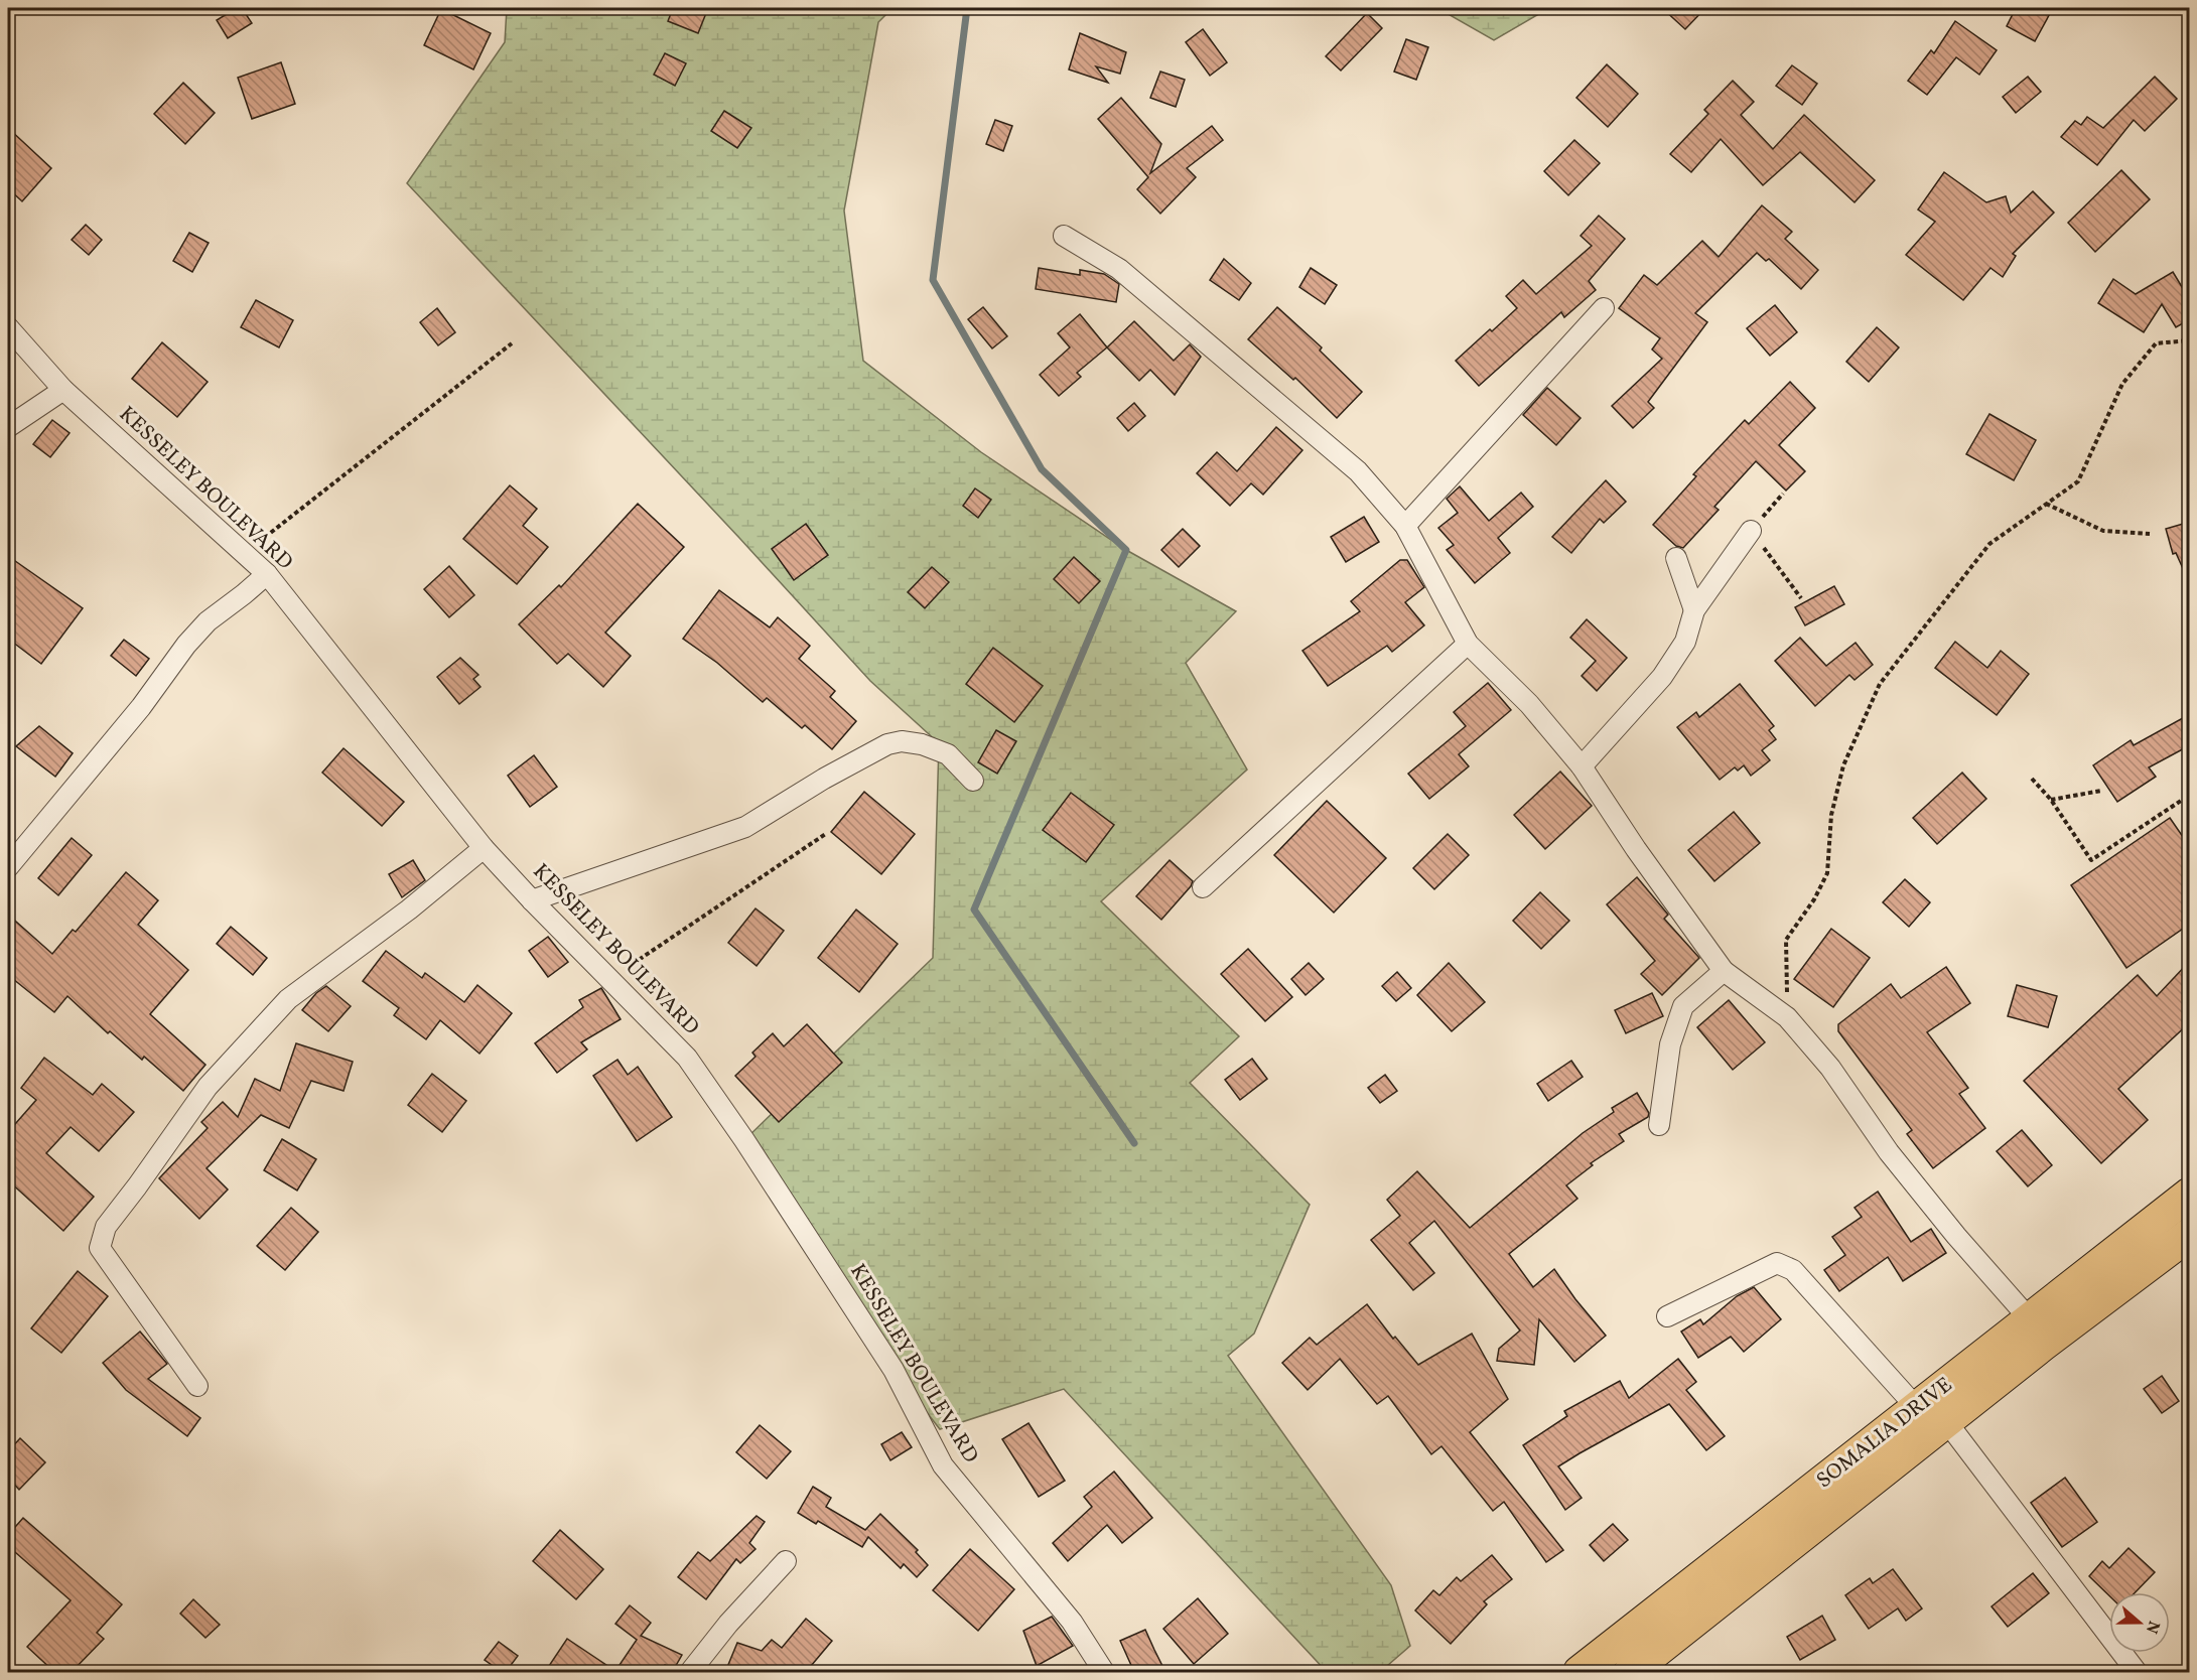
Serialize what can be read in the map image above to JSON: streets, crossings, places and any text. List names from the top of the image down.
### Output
{
  "streets": {
    "main road": ["SOMALIA DRIVE"],
    "street": ["KESSELEY BOULEVARD"]
  },
  "north": "right"
}
